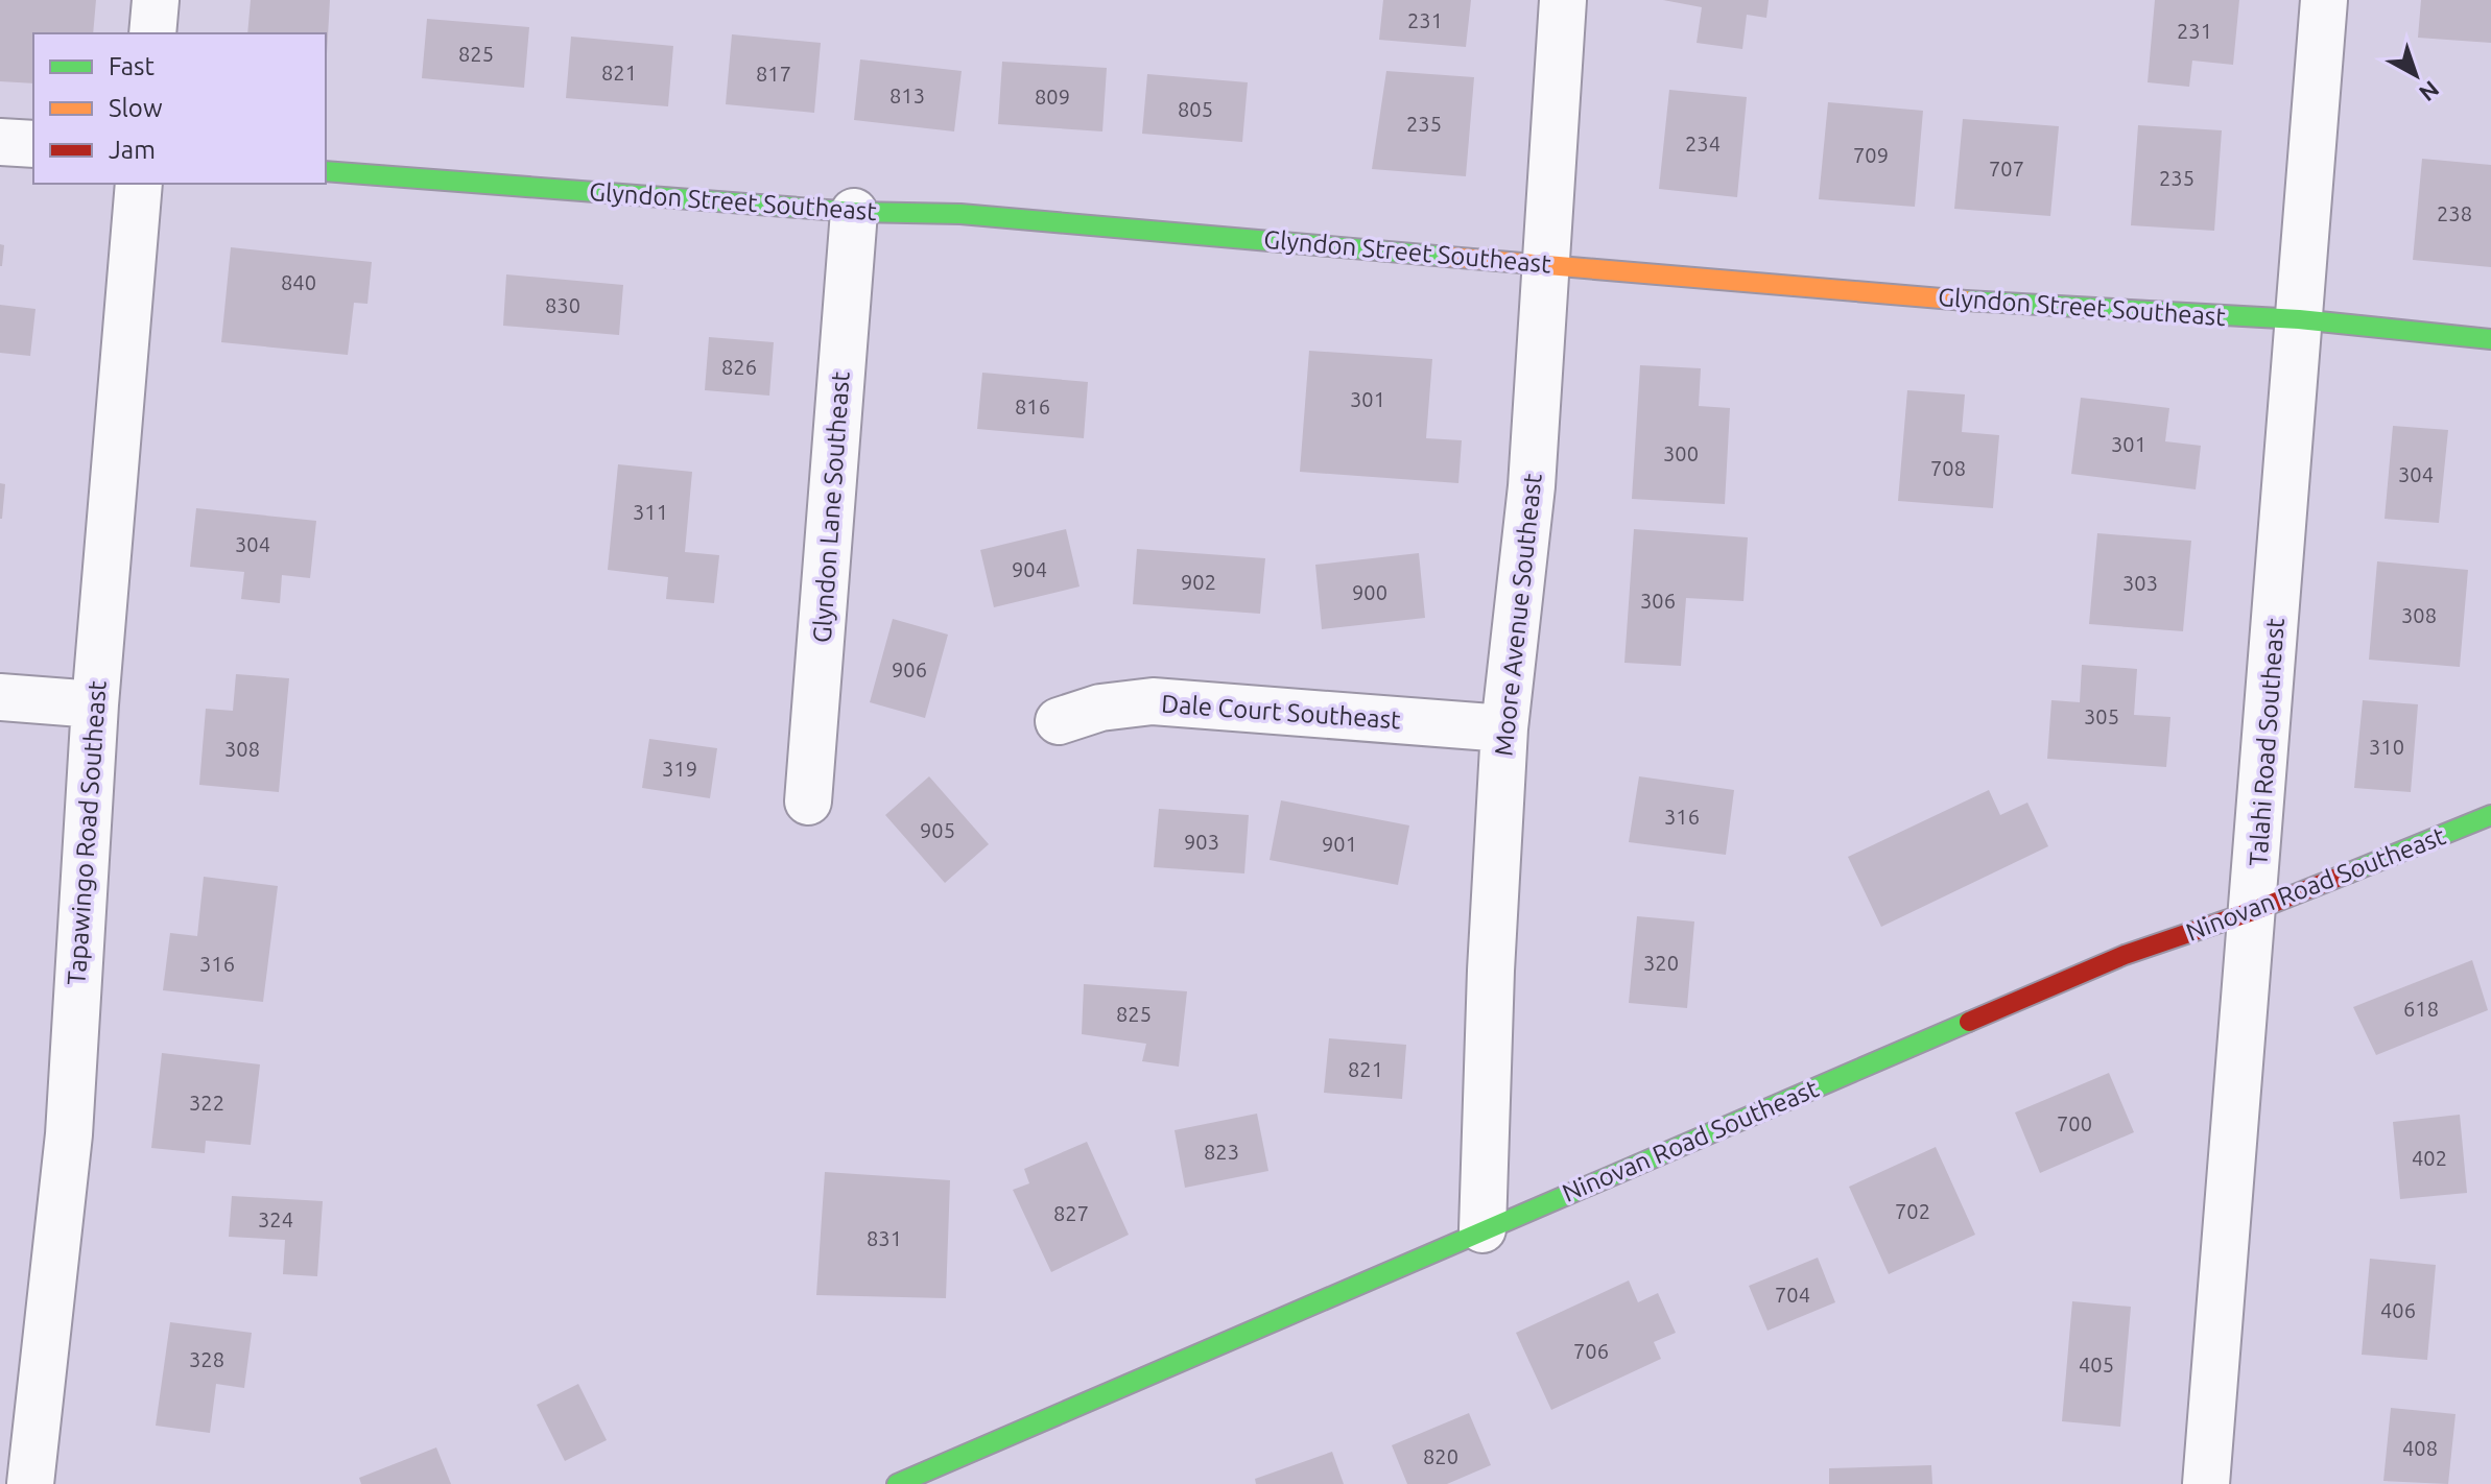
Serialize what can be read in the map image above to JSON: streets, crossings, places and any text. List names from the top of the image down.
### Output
{
  "streets": {
    "street": [
      "Glyndon Street Southeast",
      "Glyndon Lane Southeast",
      "Moore Avenue Southeast",
      "Dale Court Southeast",
      "Talahi Road Southeast",
      "Tapawingo Road Southeast",
      "Ninovan Road Southeast"
    ]
  },
  "crossings": [
    ["Glyndon Street Southeast", "Glyndon Lane Southeast"],
    ["Glyndon Street Southeast", "Moore Avenue Southeast"],
    ["Glyndon Street Southeast", "Talahi Road Southeast"],
    ["Moore Avenue Southeast", "Dale Court Southeast"],
    ["Moore Avenue Southeast", "Ninovan Road Southeast"],
    ["Talahi Road Southeast", "Ninovan Road Southeast"]
  ],
  "house_numbers": [
    "231",
    "231",
    "825",
    "821",
    "817",
    "813",
    "809",
    "805",
    "235",
    "234",
    "709",
    "707",
    "235",
    "238",
    "840",
    "830",
    "826",
    "301",
    "816",
    "301",
    "300",
    "708",
    "304",
    "311",
    "304",
    "904",
    "902",
    "303",
    "900",
    "306",
    "308",
    "906",
    "305",
    "310",
    "308",
    "319",
    "316",
    "905",
    "903",
    "901",
    "320",
    "316",
    "618",
    "825",
    "821",
    "322",
    "700",
    "823",
    "402",
    "702",
    "827",
    "324",
    "831",
    "704",
    "406",
    "706",
    "328",
    "405",
    "408",
    "820"
  ],
  "legend": ["Fast", "Slow", "Jam"],
  "north": "bottom right"
}
